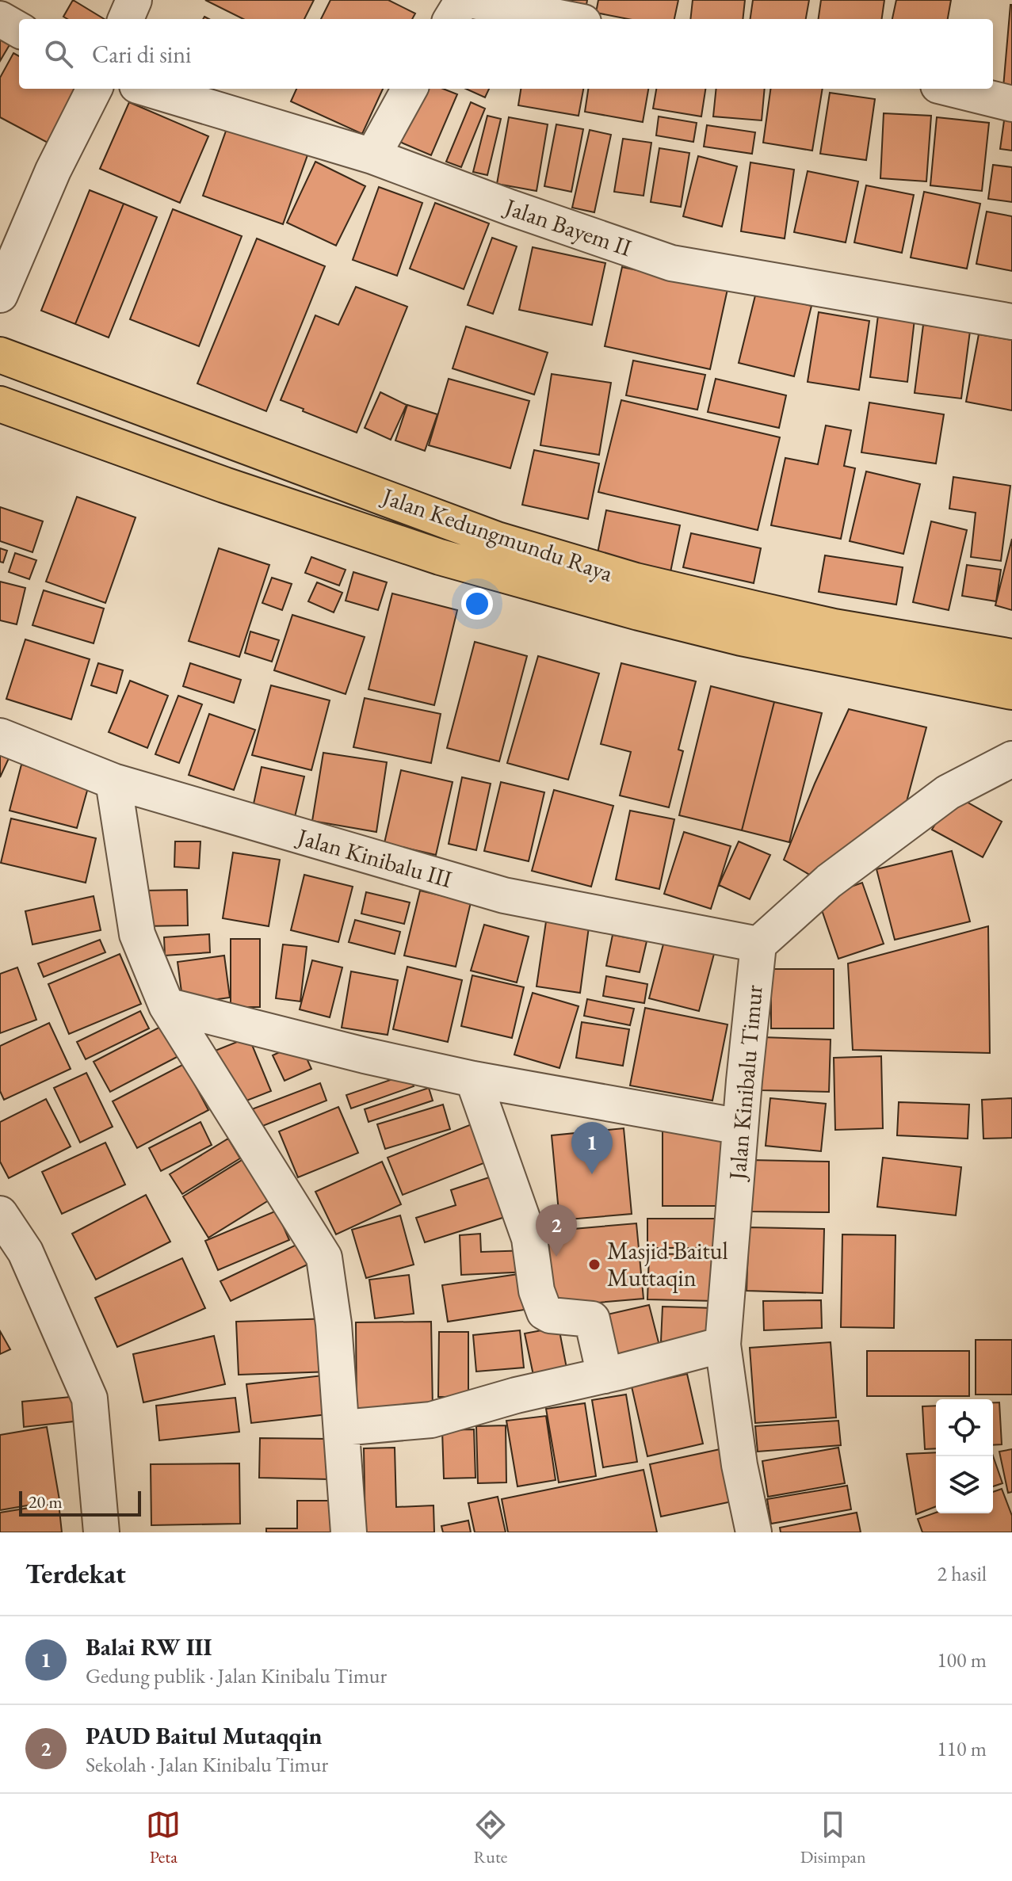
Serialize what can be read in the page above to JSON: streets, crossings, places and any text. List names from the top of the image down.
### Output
{
  "streets": {
    "main road": ["Jalan Kedungmundu Raya"],
    "street": ["Jalan Bayem II", "Jalan Kinibalu III", "Jalan Kinibalu Timur"]
  },
  "crossings": [
    ["Jalan Kinibalu III", "Jalan Kinibalu Timur"]
  ],
  "places": ["Masjid Baitul Muttaqin"],
  "scale_bar": "20 m",
  "page": {
    "search": "Cari di sini",
    "pins": ["1", "2"],
    "scale": "20 m",
    "heading": ["Terdekat", "2 hasil"],
    "list": [
      {
        "mark": "1",
        "name": "Balai RW III",
        "note": "Gedung publik · Jalan Kinibalu Timur",
        "value": "100 m"
      },
      {
        "mark": "2",
        "name": "PAUD Baitul Mutaqqin",
        "note": "Sekolah · Jalan Kinibalu Timur",
        "value": "110 m"
      }
    ],
    "nav": ["Peta", "Rute", "Disimpan"]
  }
}
